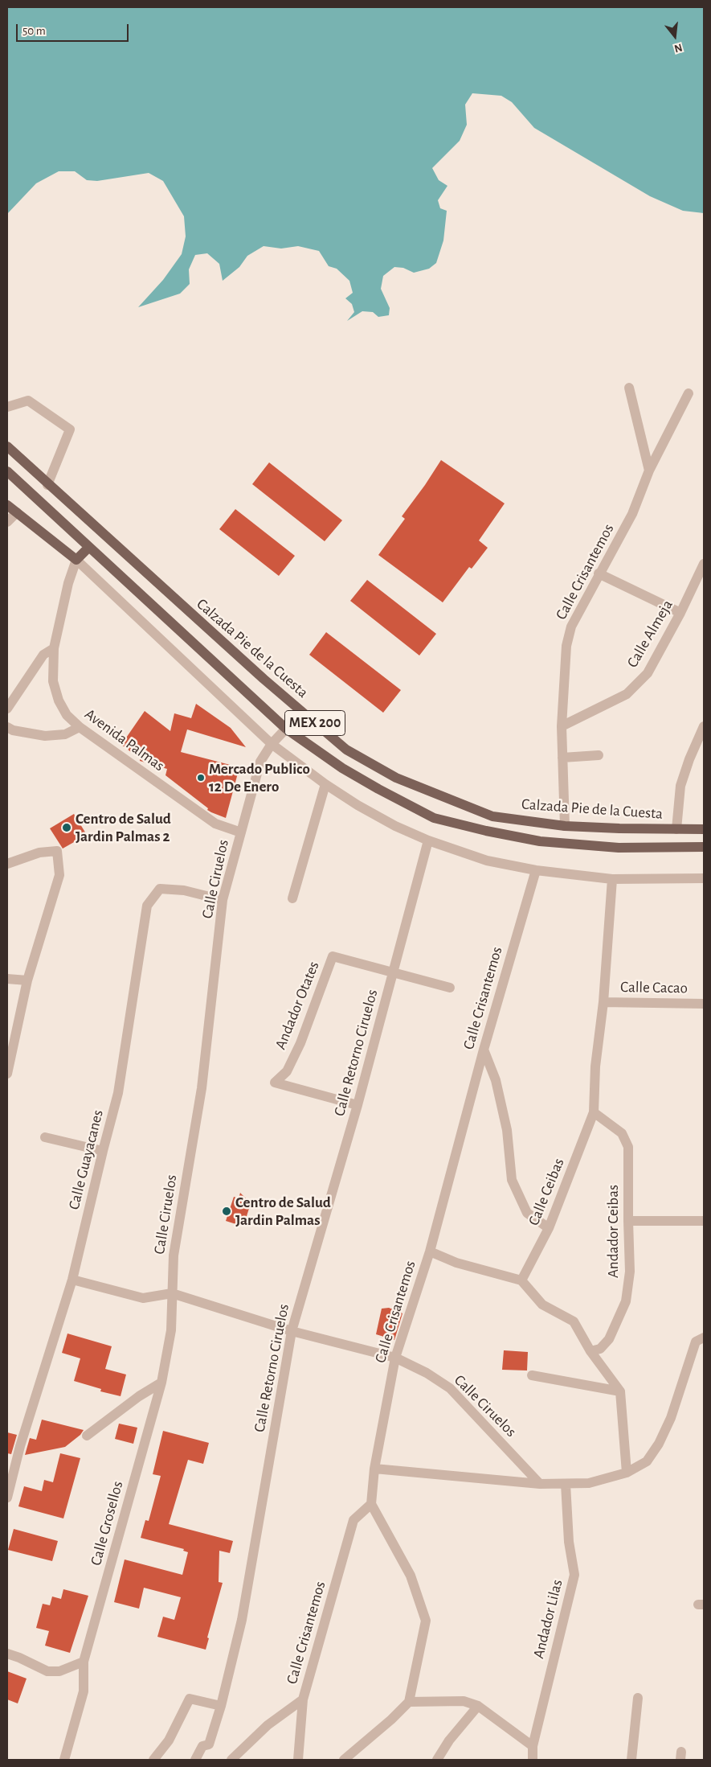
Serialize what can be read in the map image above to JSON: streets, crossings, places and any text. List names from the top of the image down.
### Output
{
  "streets": {
    "main road": ["Calzada Pie de la Cuesta", "MEX 200", "Avenida Palmas"],
    "street": [
      "Calle Crisantemos",
      "Calle Almeja",
      "Calle Ciruelos",
      "Calle Cacao",
      "Andador Otates",
      "Calle Retorno Ciruelos",
      "Calle Guayacanes",
      "Calle Ceibas",
      "Andador Ceibas",
      "Calle Grosellos",
      "Andador Lilas"
    ]
  },
  "crossings": [
    ["Calle Crisantemos", "Calle Almeja"],
    ["Calle Crisantemos", "Calzada Pie de la Cuesta"],
    ["Calle Crisantemos", "Calle Ciruelos"],
    ["MEX 200", "Avenida Palmas"],
    ["MEX 200", "Calle Ciruelos"],
    ["Avenida Palmas", "Calle Ciruelos"],
    ["Calle Ciruelos", "Calle Retorno Ciruelos"],
    ["Calle Ciruelos", "Calle Guayacanes"],
    ["Calle Ciruelos", "Calle Grosellos"],
    ["Calle Cacao", "Calle Ceibas"],
    ["Andador Otates", "Calle Retorno Ciruelos"],
    ["Calle Ceibas", "Andador Ceibas"]
  ],
  "places": ["Mercado Publico 12 De Enero", "Centro de Salud Jardin Palmas 2", "Centro de Salud Jardin Palmas"],
  "scale_bar": "50 m",
  "north": "bottom"
}
